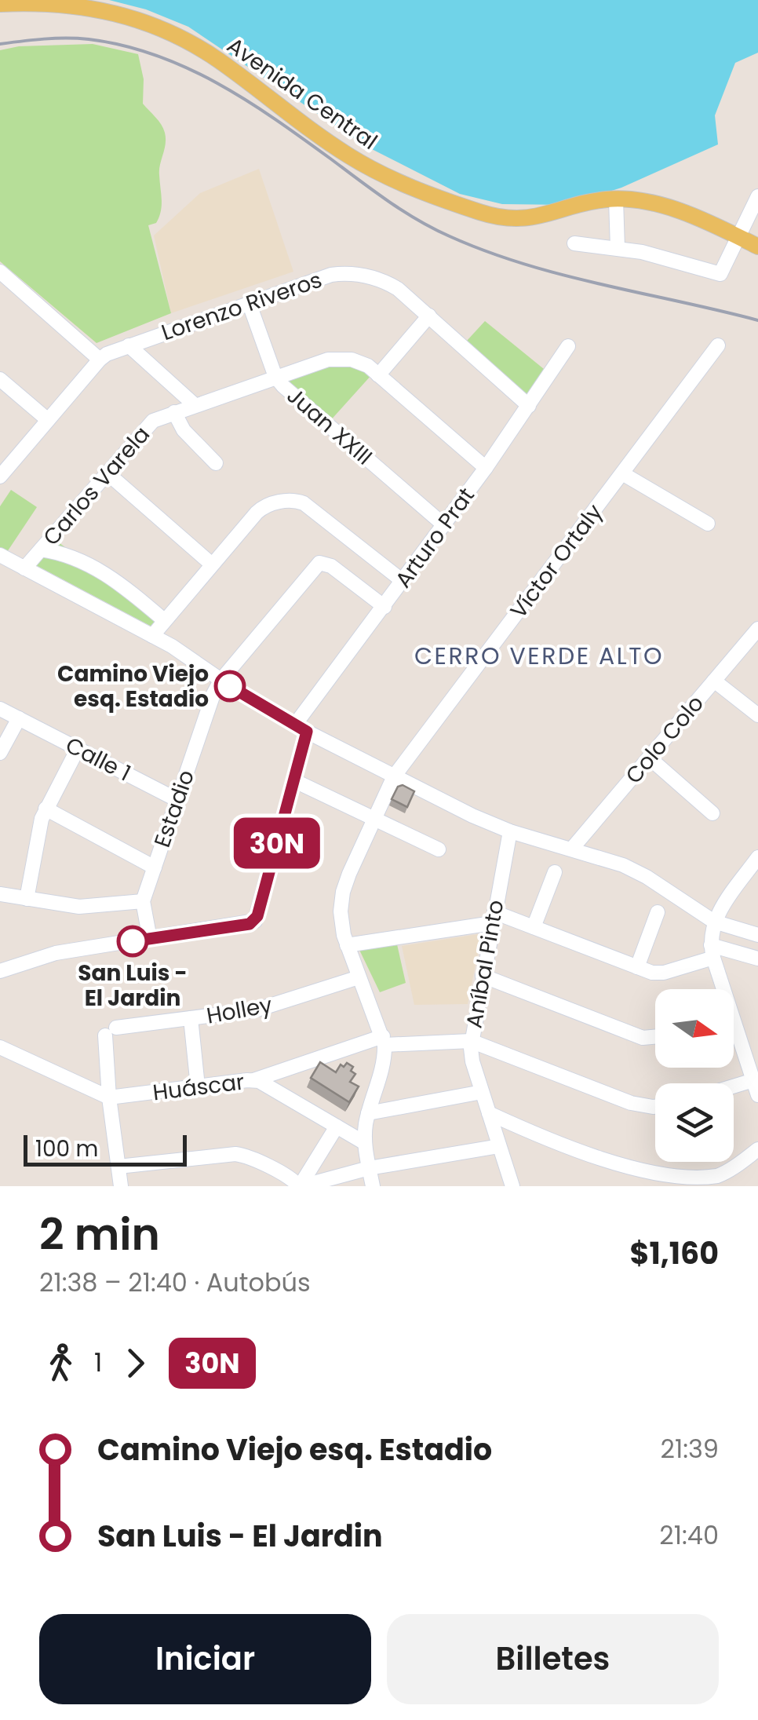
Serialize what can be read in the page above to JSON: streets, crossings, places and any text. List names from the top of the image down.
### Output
{
  "streets": {
    "main road": ["Avenida Central"],
    "street": [
      "Lorenzo Riveros",
      "Juan XXIII",
      "Carlos Varela",
      "Arturo Prat",
      "Víctor Ortaly",
      "Colo Colo",
      "Calle 1",
      "Estadio",
      "Aníbal Pinto",
      "Holley",
      "Huáscar"
    ]
  },
  "crossings": [
    ["Lorenzo Riveros", "Juan XXIII"],
    ["Lorenzo Riveros", "Arturo Prat"],
    ["Juan XXIII", "Carlos Varela"],
    ["Juan XXIII", "Arturo Prat"],
    ["Carlos Varela", "Arturo Prat"],
    ["Arturo Prat", "Estadio"],
    ["Víctor Ortaly", "Holley"],
    ["Calle 1", "Estadio"],
    ["Holley", "Huáscar"]
  ],
  "districts": ["CERRO VERDE ALTO"],
  "places": ["Camino Viejo esq. Estadio", "San Luis - El Jardin"],
  "lines": ["bus line 30N"],
  "scale_bar": "100 m",
  "north": "right",
  "page": {
    "on_map": "30N",
    "scale": "100 m",
    "heading": ["2 min", "21:38 – 21:40 · Autobús", "$1,160"],
    "legs": ["1", "30N"],
    "list": [
      {
        "name": "Camino Viejo esq. Estadio",
        "value": "21:39"
      },
      {
        "name": "San Luis - El Jardin",
        "value": "21:40"
      }
    ],
    "buttons": ["Iniciar", "Billetes"]
  }
}
